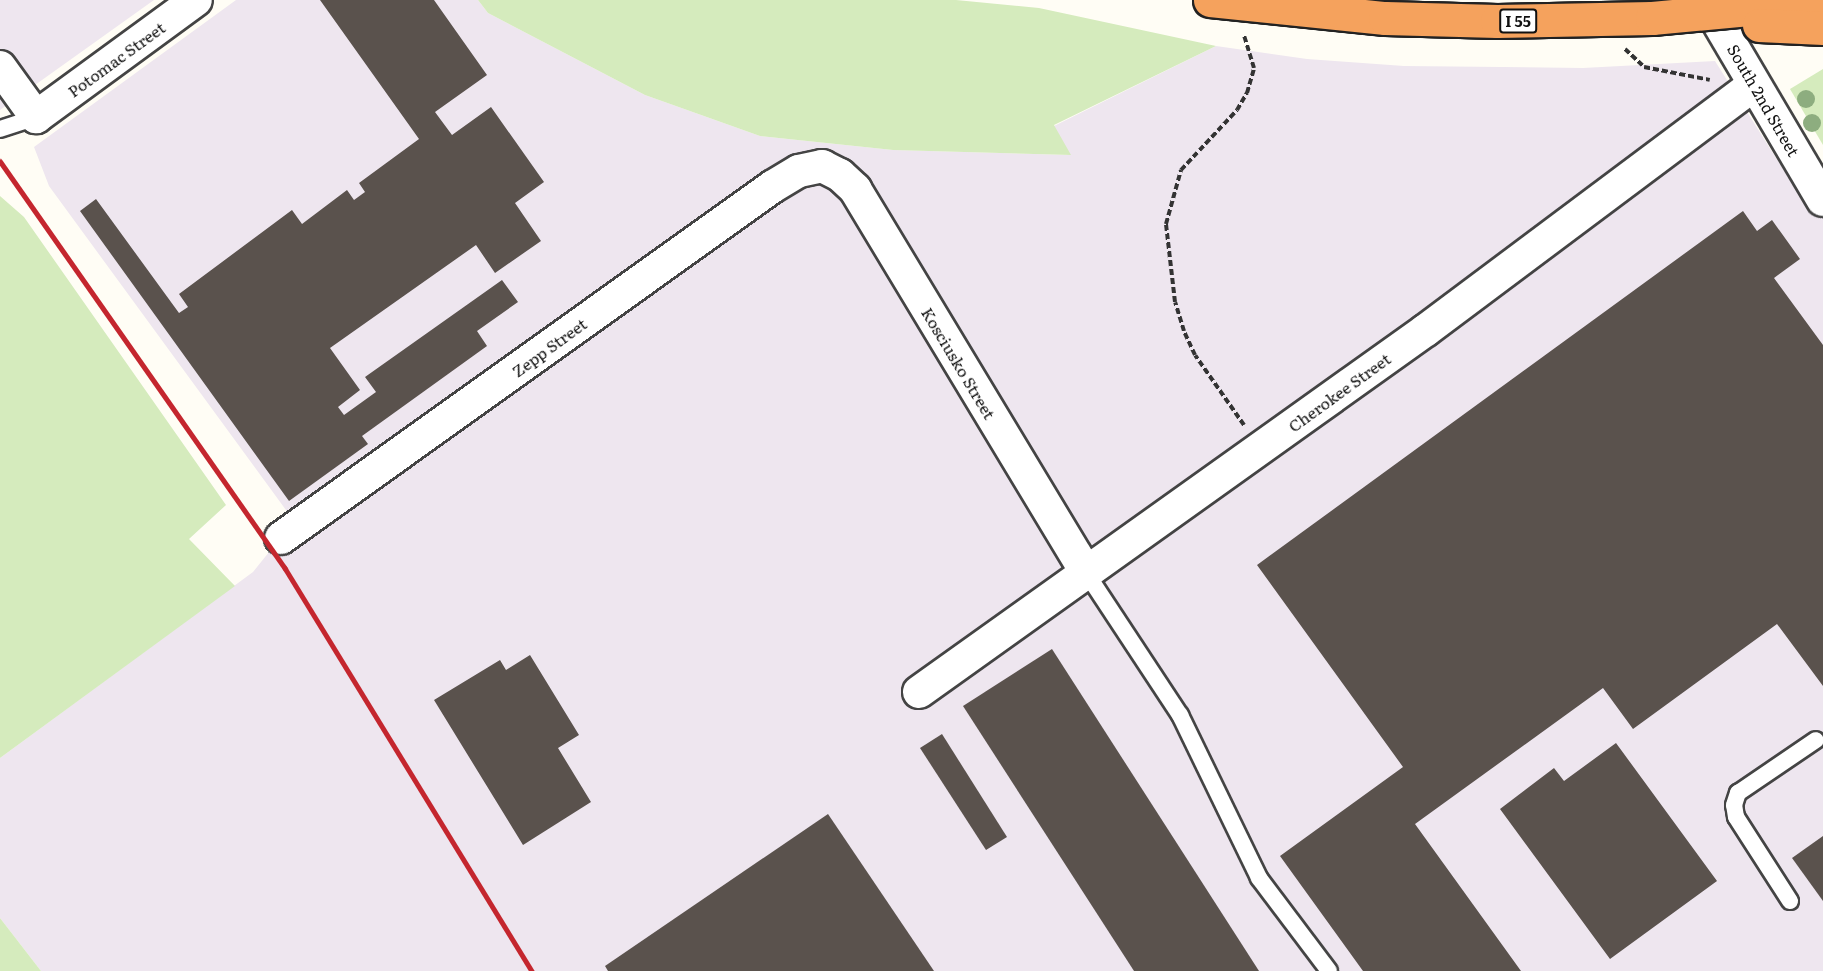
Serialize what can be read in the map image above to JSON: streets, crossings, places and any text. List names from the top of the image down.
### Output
{
  "streets": {
    "highway": ["I 55"],
    "street": [
      "Potomac Street",
      "South 2nd Street",
      "Zepp Street",
      "Kosciusko Street",
      "Cherokee Street"
    ]
  },
  "crossings": [
    ["South 2nd Street", "Cherokee Street"],
    ["Zepp Street", "Kosciusko Street"],
    ["Kosciusko Street", "Cherokee Street"]
  ]
}
